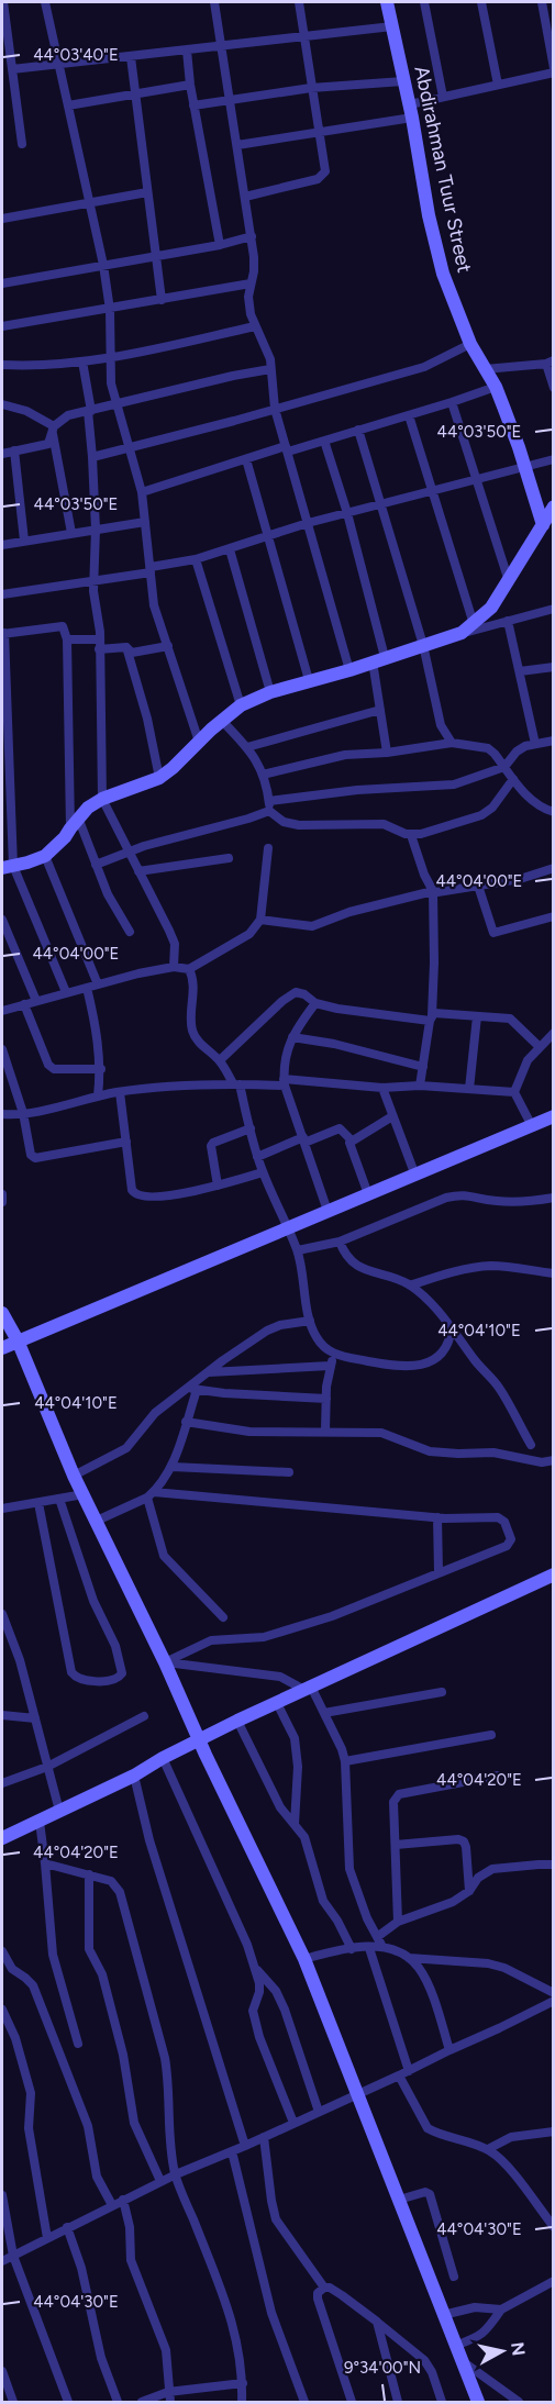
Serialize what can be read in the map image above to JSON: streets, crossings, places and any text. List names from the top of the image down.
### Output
{
  "streets": {
    "street": ["Abdirahman Tuur Street"]
  },
  "north": "right",
  "coordinates": [
    "44°03'40\"E",
    "44°03'50\"E",
    "44°04'00\"E",
    "44°04'10\"E",
    "44°04'20\"E",
    "44°04'30\"E",
    "9°34'00\"N"
  ]
}
